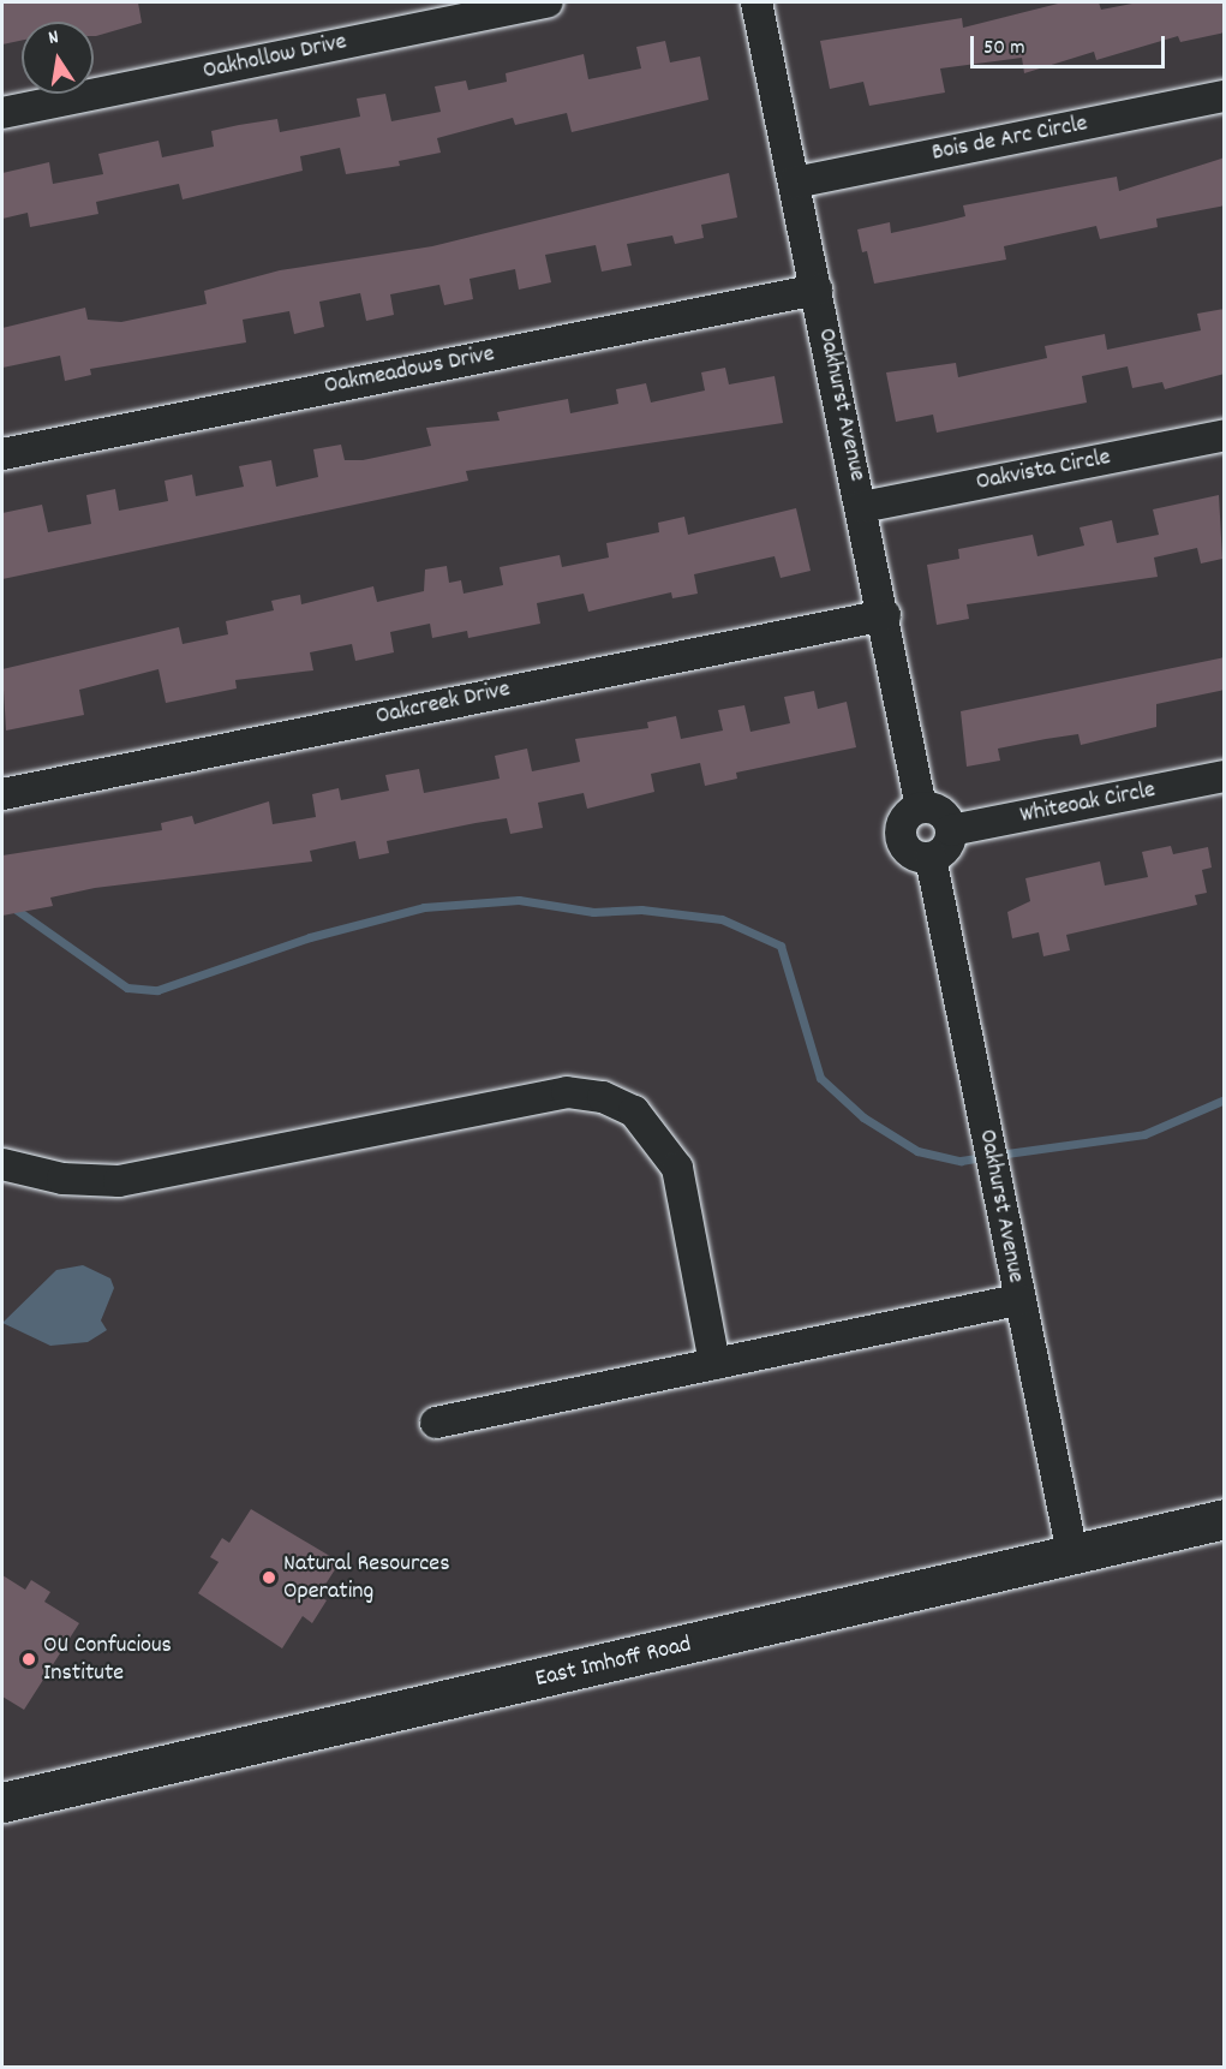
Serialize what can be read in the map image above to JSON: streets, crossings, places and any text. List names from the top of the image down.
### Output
{
  "streets": {
    "main road": ["East Imhoff Road"],
    "street": [
      "Oakhollow Drive",
      "Bois de Arc Circle",
      "Oakmeadows Drive",
      "Oakhurst Avenue",
      "Oakvista Circle",
      "Oakcreek Drive",
      "Whiteoak Circle"
    ]
  },
  "crossings": [
    ["Bois de Arc Circle", "Oakhurst Avenue"],
    ["Oakmeadows Drive", "Oakhurst Avenue"],
    ["Oakhurst Avenue", "Oakvista Circle"],
    ["Oakhurst Avenue", "Oakcreek Drive"],
    ["Oakhurst Avenue", "Whiteoak Circle"],
    ["Oakhurst Avenue", "East Imhoff Road"]
  ],
  "places": ["Natural Resources Operating", "OU Confucious Institute"],
  "scale_bar": "50 m",
  "north": "top"
}
